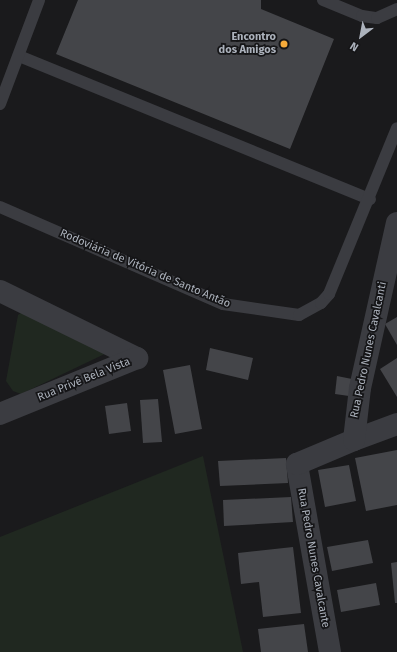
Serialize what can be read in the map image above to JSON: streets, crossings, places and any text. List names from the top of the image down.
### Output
{
  "streets": {
    "street": ["Rua Pedro Nunes Cavalcanti", "Rua Privê Bela Vista", "Rua Pedro Nunes Cavalcante"],
    "lane": ["Rodoviária de Vitória de Santo Antão"]
  },
  "crossings": [
    ["Rua Pedro Nunes Cavalcanti", "Rua Pedro Nunes Cavalcante"]
  ],
  "places": ["Encontro dos Amigos"],
  "north": "bottom left"
}
